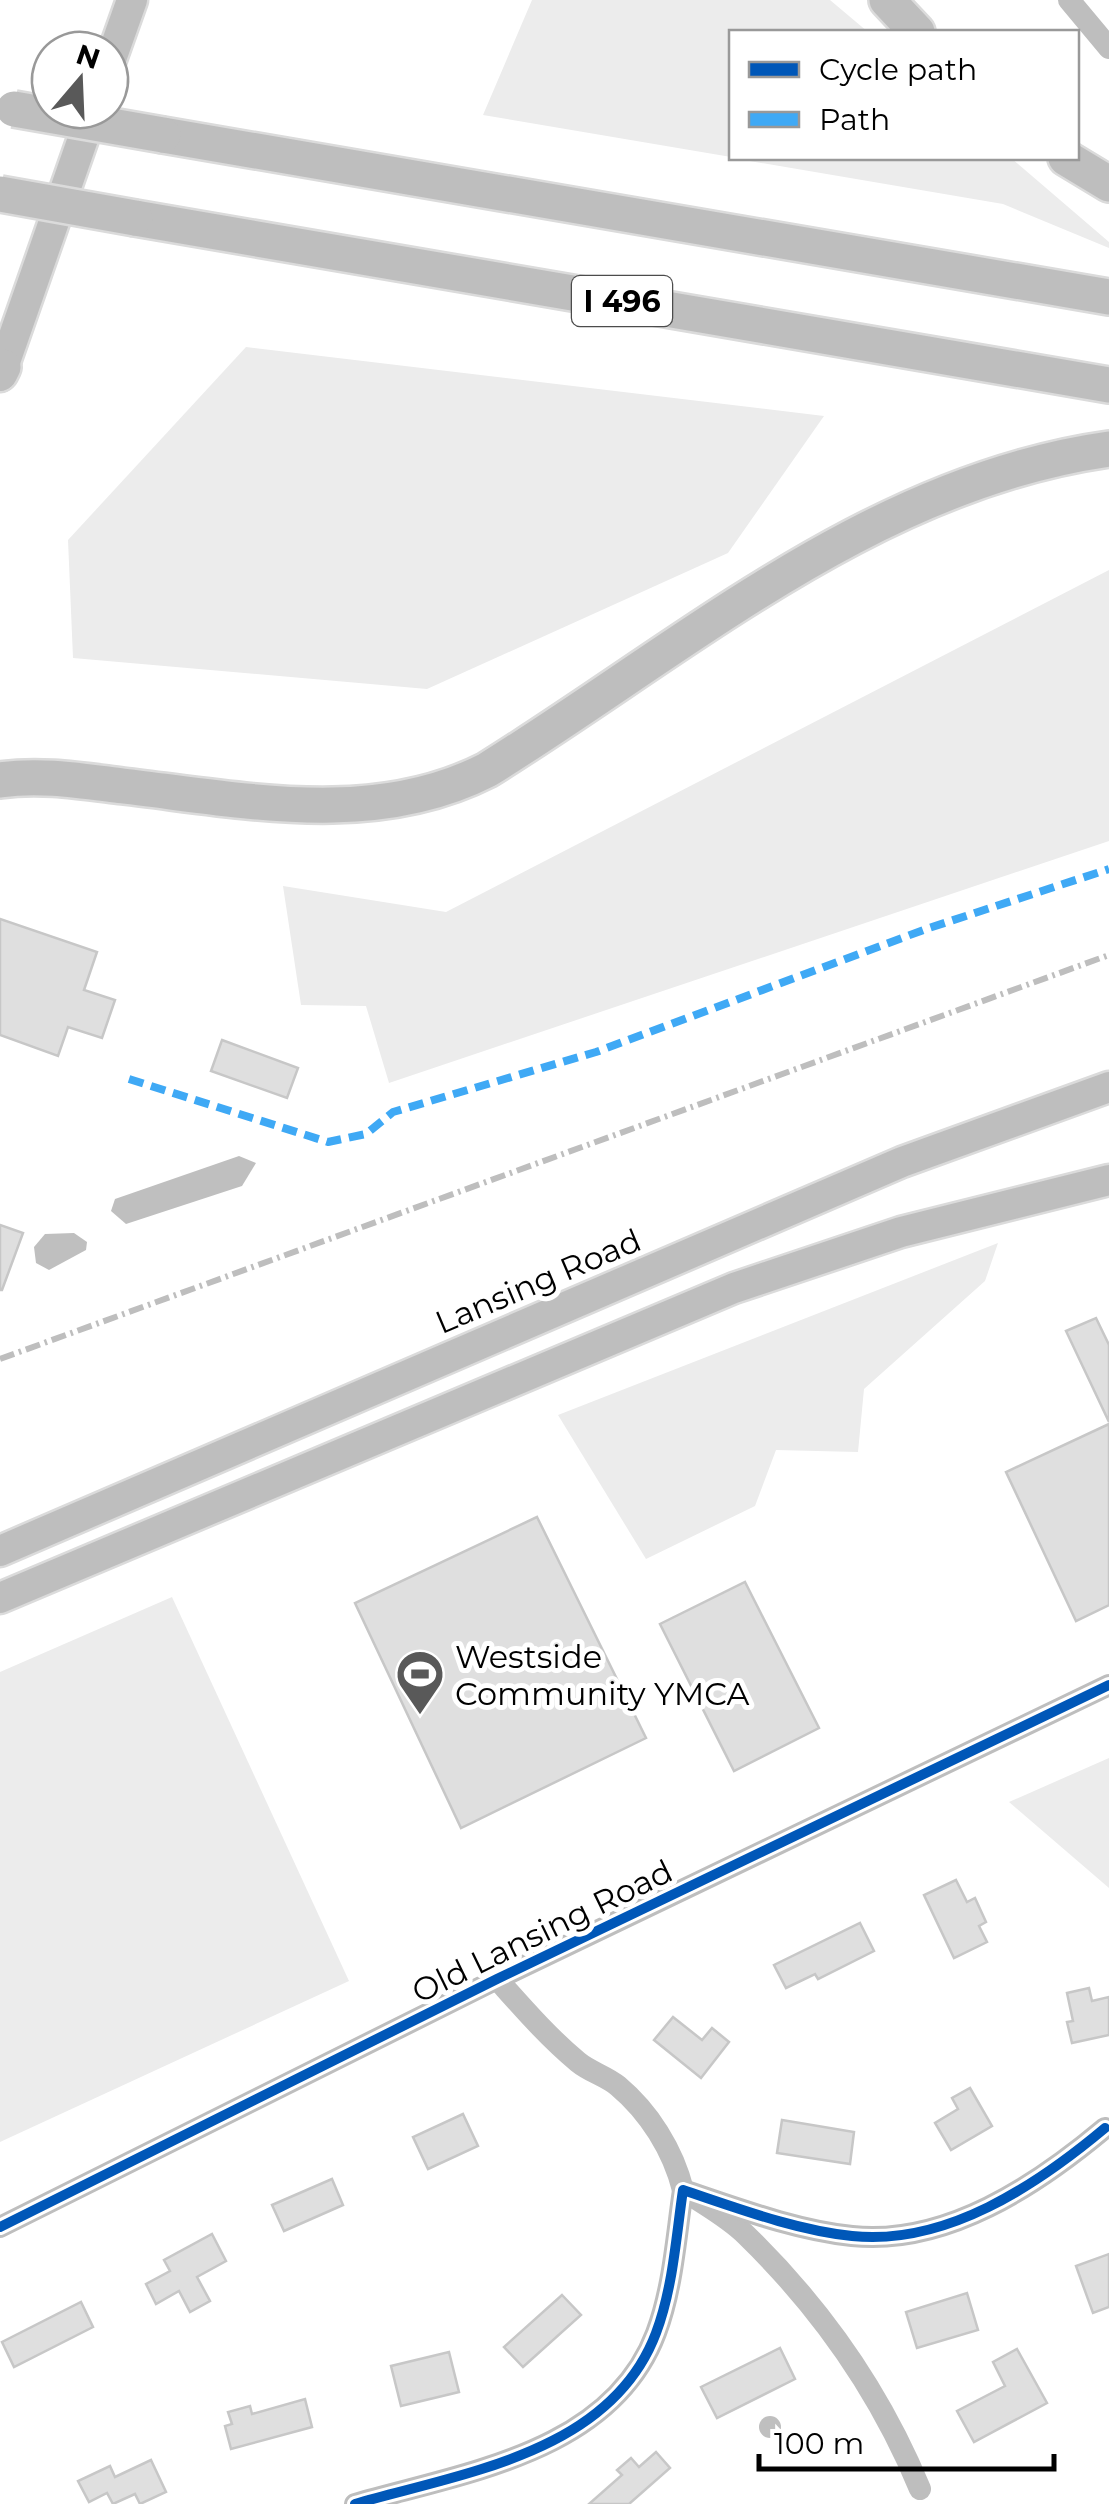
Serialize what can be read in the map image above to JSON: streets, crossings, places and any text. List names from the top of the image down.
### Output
{
  "streets": {
    "highway": ["I 496"],
    "main road": ["Lansing Road"],
    "street": ["Old Lansing Road"]
  },
  "places": {
    "sports": ["Westside Community YMCA"]
  },
  "legend": ["Cycle path", "Path"],
  "scale_bar": "100 m",
  "north": "top"
}
